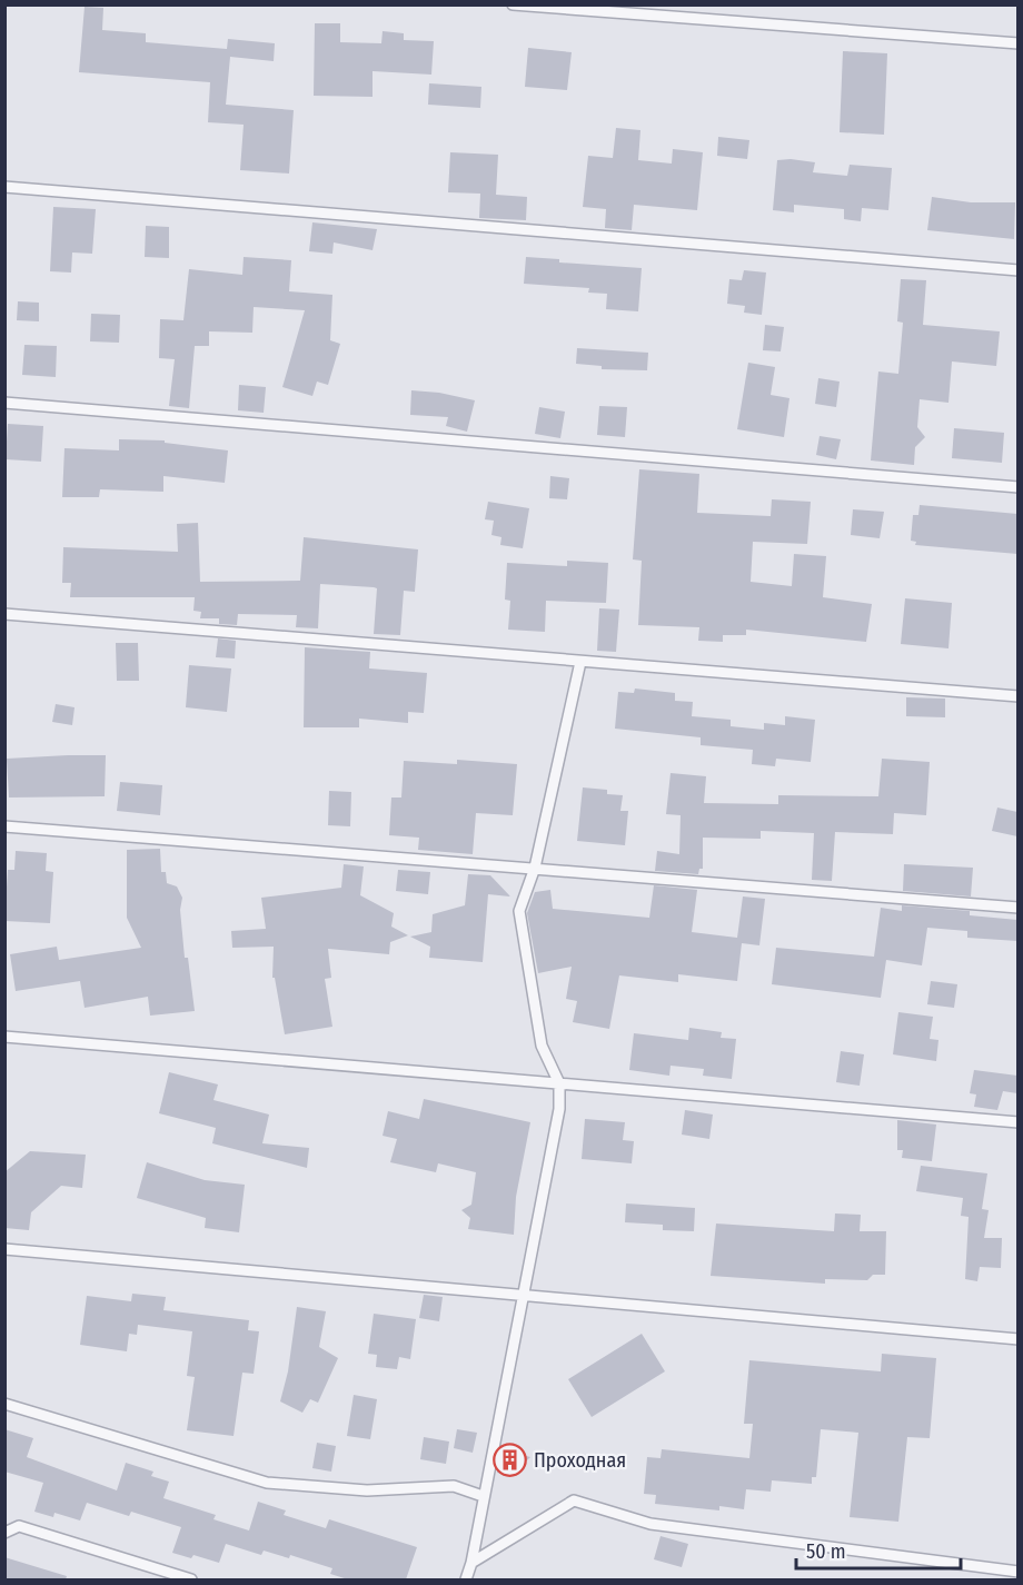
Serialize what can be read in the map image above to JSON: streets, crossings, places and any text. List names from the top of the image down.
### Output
{
  "places": {
    "building": ["Проходная"]
  },
  "scale_bar": "50 m"
}
